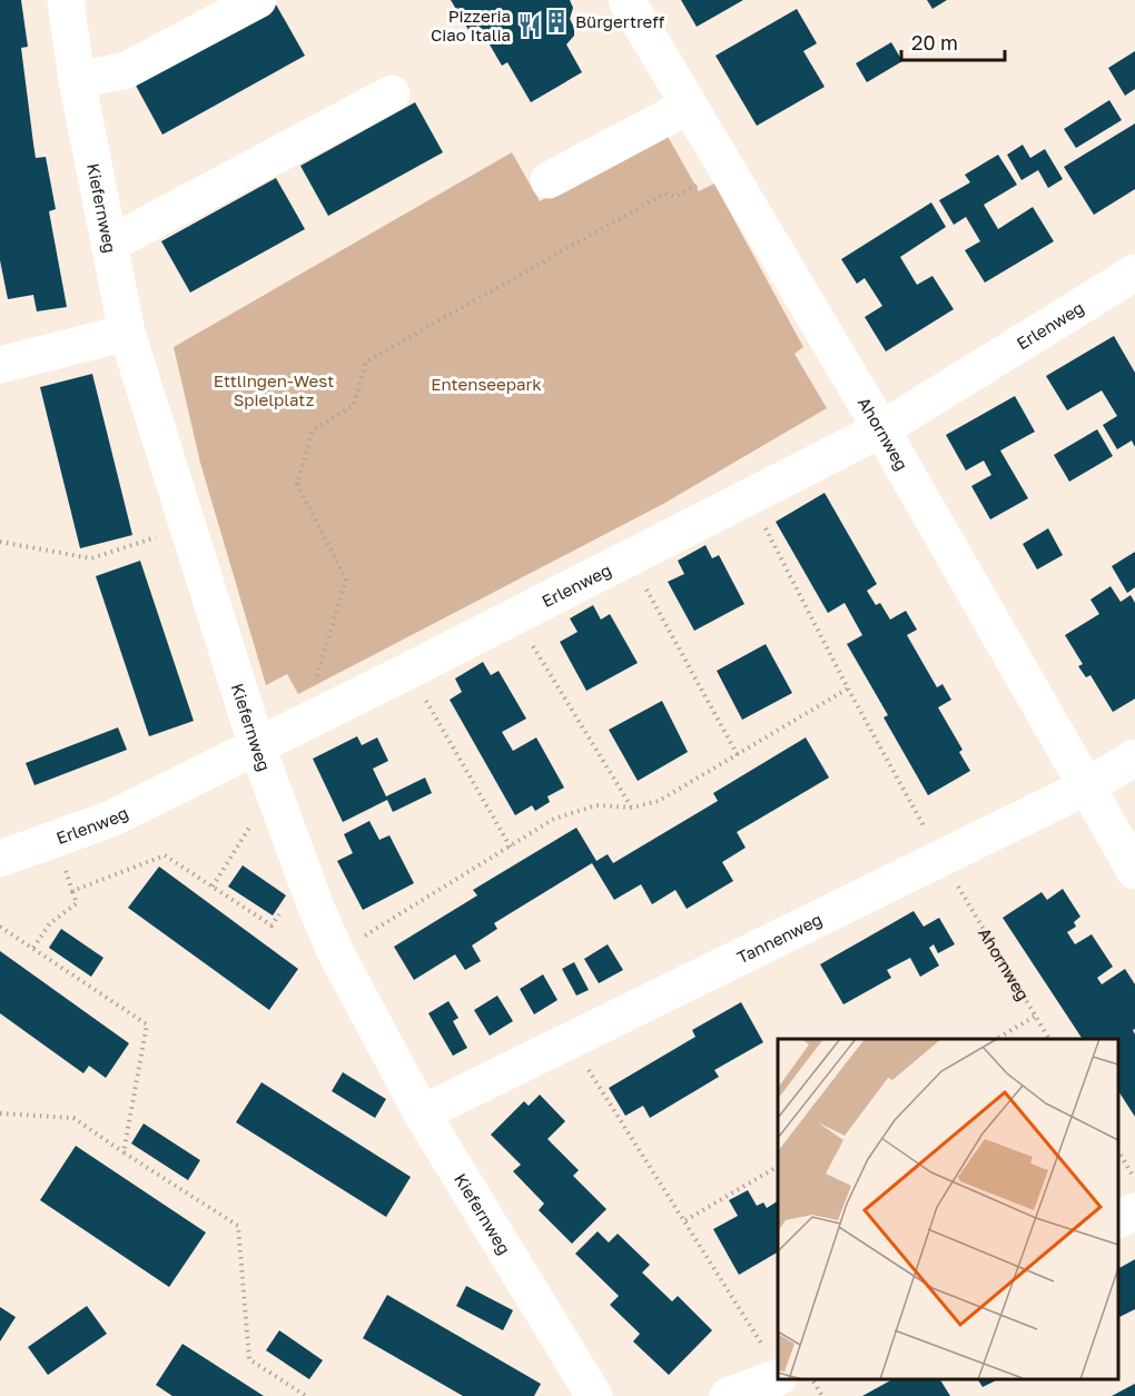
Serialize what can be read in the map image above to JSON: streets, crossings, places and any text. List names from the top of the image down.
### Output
{
  "streets": {
    "street": [
      "Kiefernweg",
      "Erlenweg",
      "Ahornweg",
      "Tannenweg"
    ]
  },
  "crossings": [
    ["Kiefernweg", "Erlenweg"],
    ["Kiefernweg", "Tannenweg"],
    ["Erlenweg", "Ahornweg"],
    ["Ahornweg", "Tannenweg"]
  ],
  "parks": ["Ettlingen-West Spielplatz", "Entenseepark"],
  "places": {
    "building": ["Bürgertreff"],
    "restaurant": ["Pizzeria Ciao Italia"]
  },
  "scale_bar": "20 m"
}
